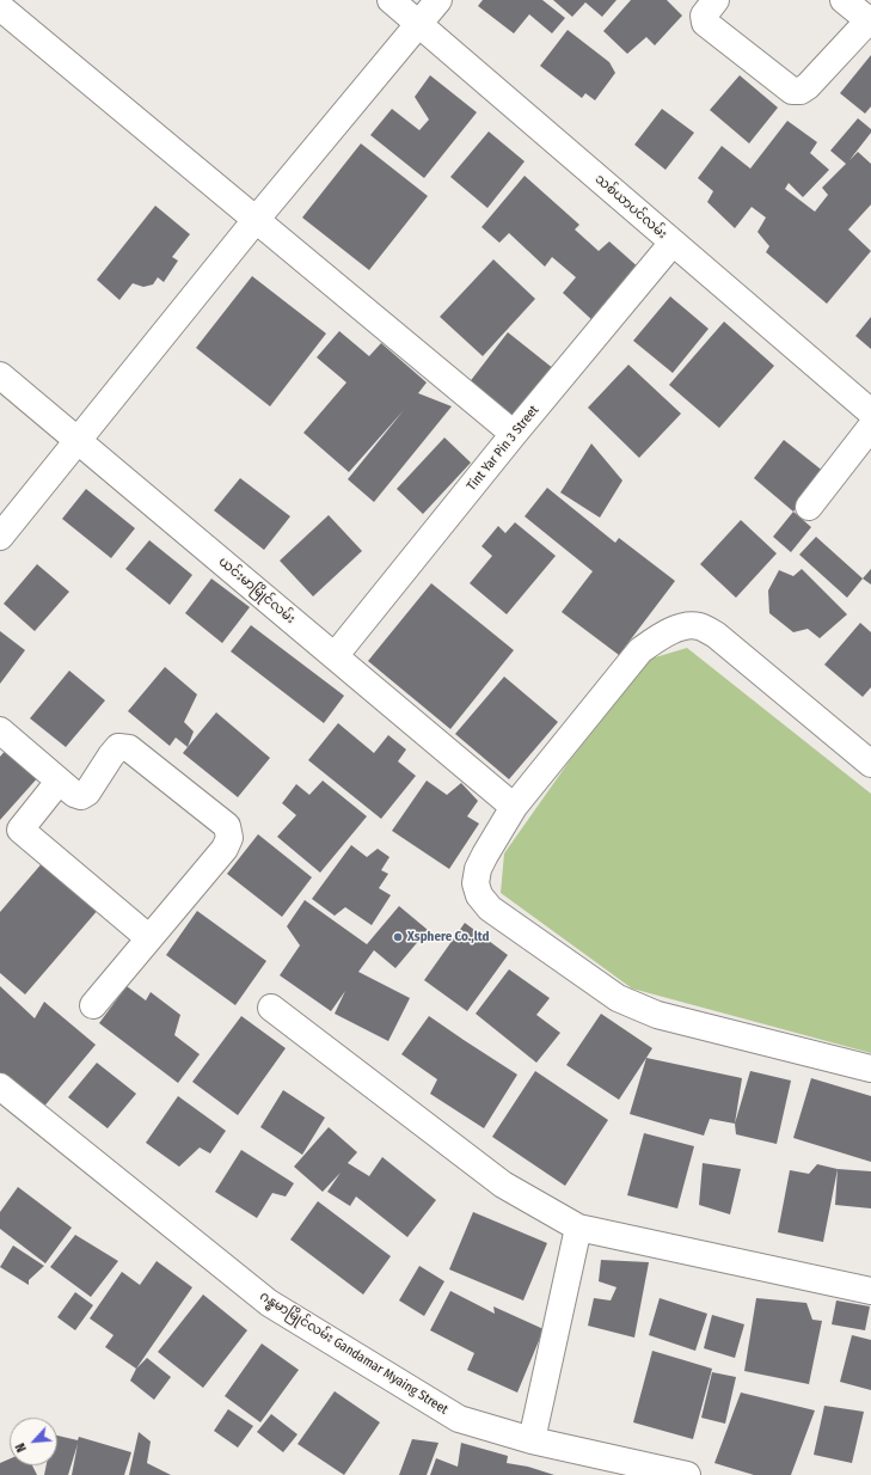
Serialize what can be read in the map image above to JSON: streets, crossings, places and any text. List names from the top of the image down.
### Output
{
  "streets": {
    "street": [
      "သစ်ယာပင်လမ်း",
      "Tint Yar Pin 3 Street",
      "ယင်းမာမြိုင်လမ်း",
      "ဂန္ဓမာမြိုင်လမ်း Gandamar Myaing Street"
    ]
  },
  "crossings": [
    ["သစ်ယာပင်လမ်း", "Tint Yar Pin 3 Street"],
    ["Tint Yar Pin 3 Street", "ယင်းမာမြိုင်လမ်း"]
  ],
  "places": ["Xsphere Co.,ltd"],
  "north": "bottom left"
}
